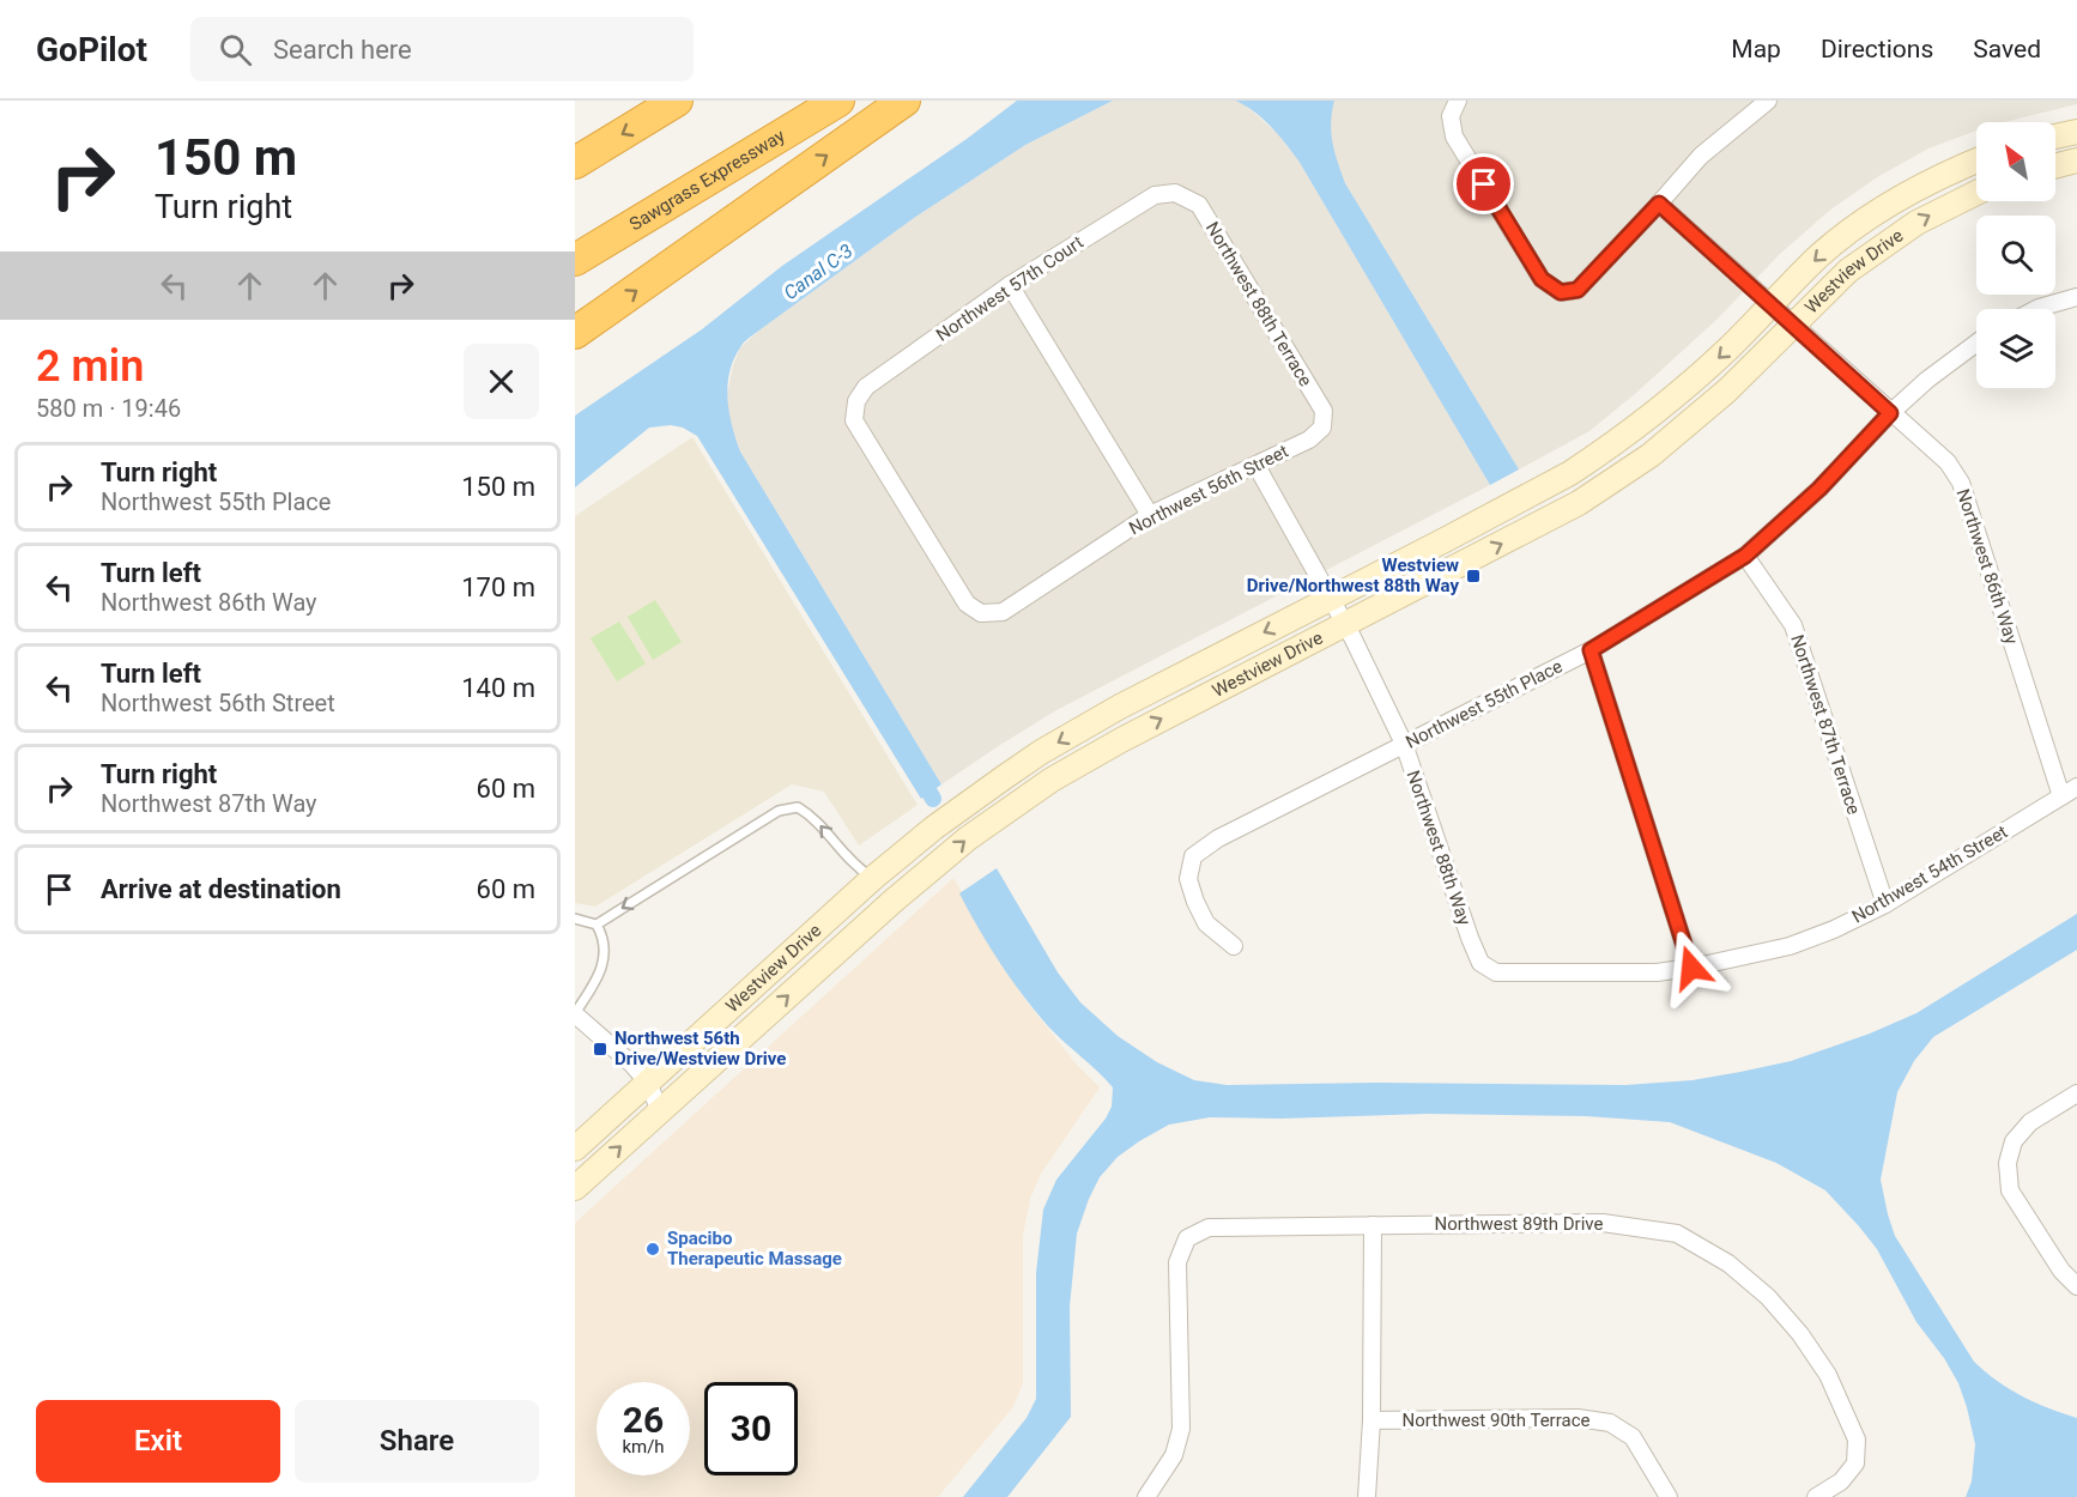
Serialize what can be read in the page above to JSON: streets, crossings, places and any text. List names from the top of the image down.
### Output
{
  "streets": {
    "highway": ["Sawgrass Expressway"],
    "street": [
      "Westview Drive",
      "Northwest 57th Court",
      "Northwest 88th Terrace",
      "Northwest 56th Street",
      "Northwest 86th Way",
      "Northwest 55th Place",
      "Northwest 87th Terrace",
      "Northwest 88th Way",
      "Northwest 54th Street",
      "Northwest 89th Drive",
      "Northwest 90th Terrace"
    ]
  },
  "crossings": [
    ["Westview Drive", "Northwest 86th Way"],
    ["Westview Drive", "Northwest 88th Way"],
    ["Northwest 57th Court", "Northwest 88th Terrace"],
    ["Northwest 57th Court", "Northwest 56th Street"],
    ["Northwest 88th Terrace", "Northwest 56th Street"],
    ["Northwest 56th Street", "Northwest 88th Way"],
    ["Northwest 86th Way", "Northwest 55th Place"],
    ["Northwest 86th Way", "Northwest 54th Street"],
    ["Northwest 55th Place", "Northwest 87th Terrace"],
    ["Northwest 55th Place", "Northwest 88th Way"],
    ["Northwest 87th Terrace", "Northwest 54th Street"],
    ["Northwest 88th Way", "Northwest 54th Street"]
  ],
  "water": ["Canal C-3"],
  "places": {
    "transit": ["Westview Drive/Northwest 88th Way", "Northwest 56th Drive/Westview Drive"],
    "other": ["Spacibo Therapeutic Massage"]
  },
  "north": "top left",
  "page": {
    "header": "GoPilot",
    "search": "Search here",
    "nav": ["Map", "Directions", "Saved"],
    "turn": ["150 m", "Turn right"],
    "heading": ["2 min", "580 m · 19:46"],
    "list": [
      {
        "name": "Turn right",
        "note": "Northwest 55th Place",
        "value": "150 m"
      },
      {
        "name": "Turn left",
        "note": "Northwest 86th Way",
        "value": "170 m"
      },
      {
        "name": "Turn left",
        "note": "Northwest 56th Street",
        "value": "140 m"
      },
      {
        "name": "Turn right",
        "note": "Northwest 87th Way",
        "value": "60 m"
      },
      {
        "name": "Arrive at destination",
        "value": "60 m"
      }
    ],
    "speed": "26 km/h",
    "limit": "30",
    "buttons": ["Exit", "Share"]
  }
}
